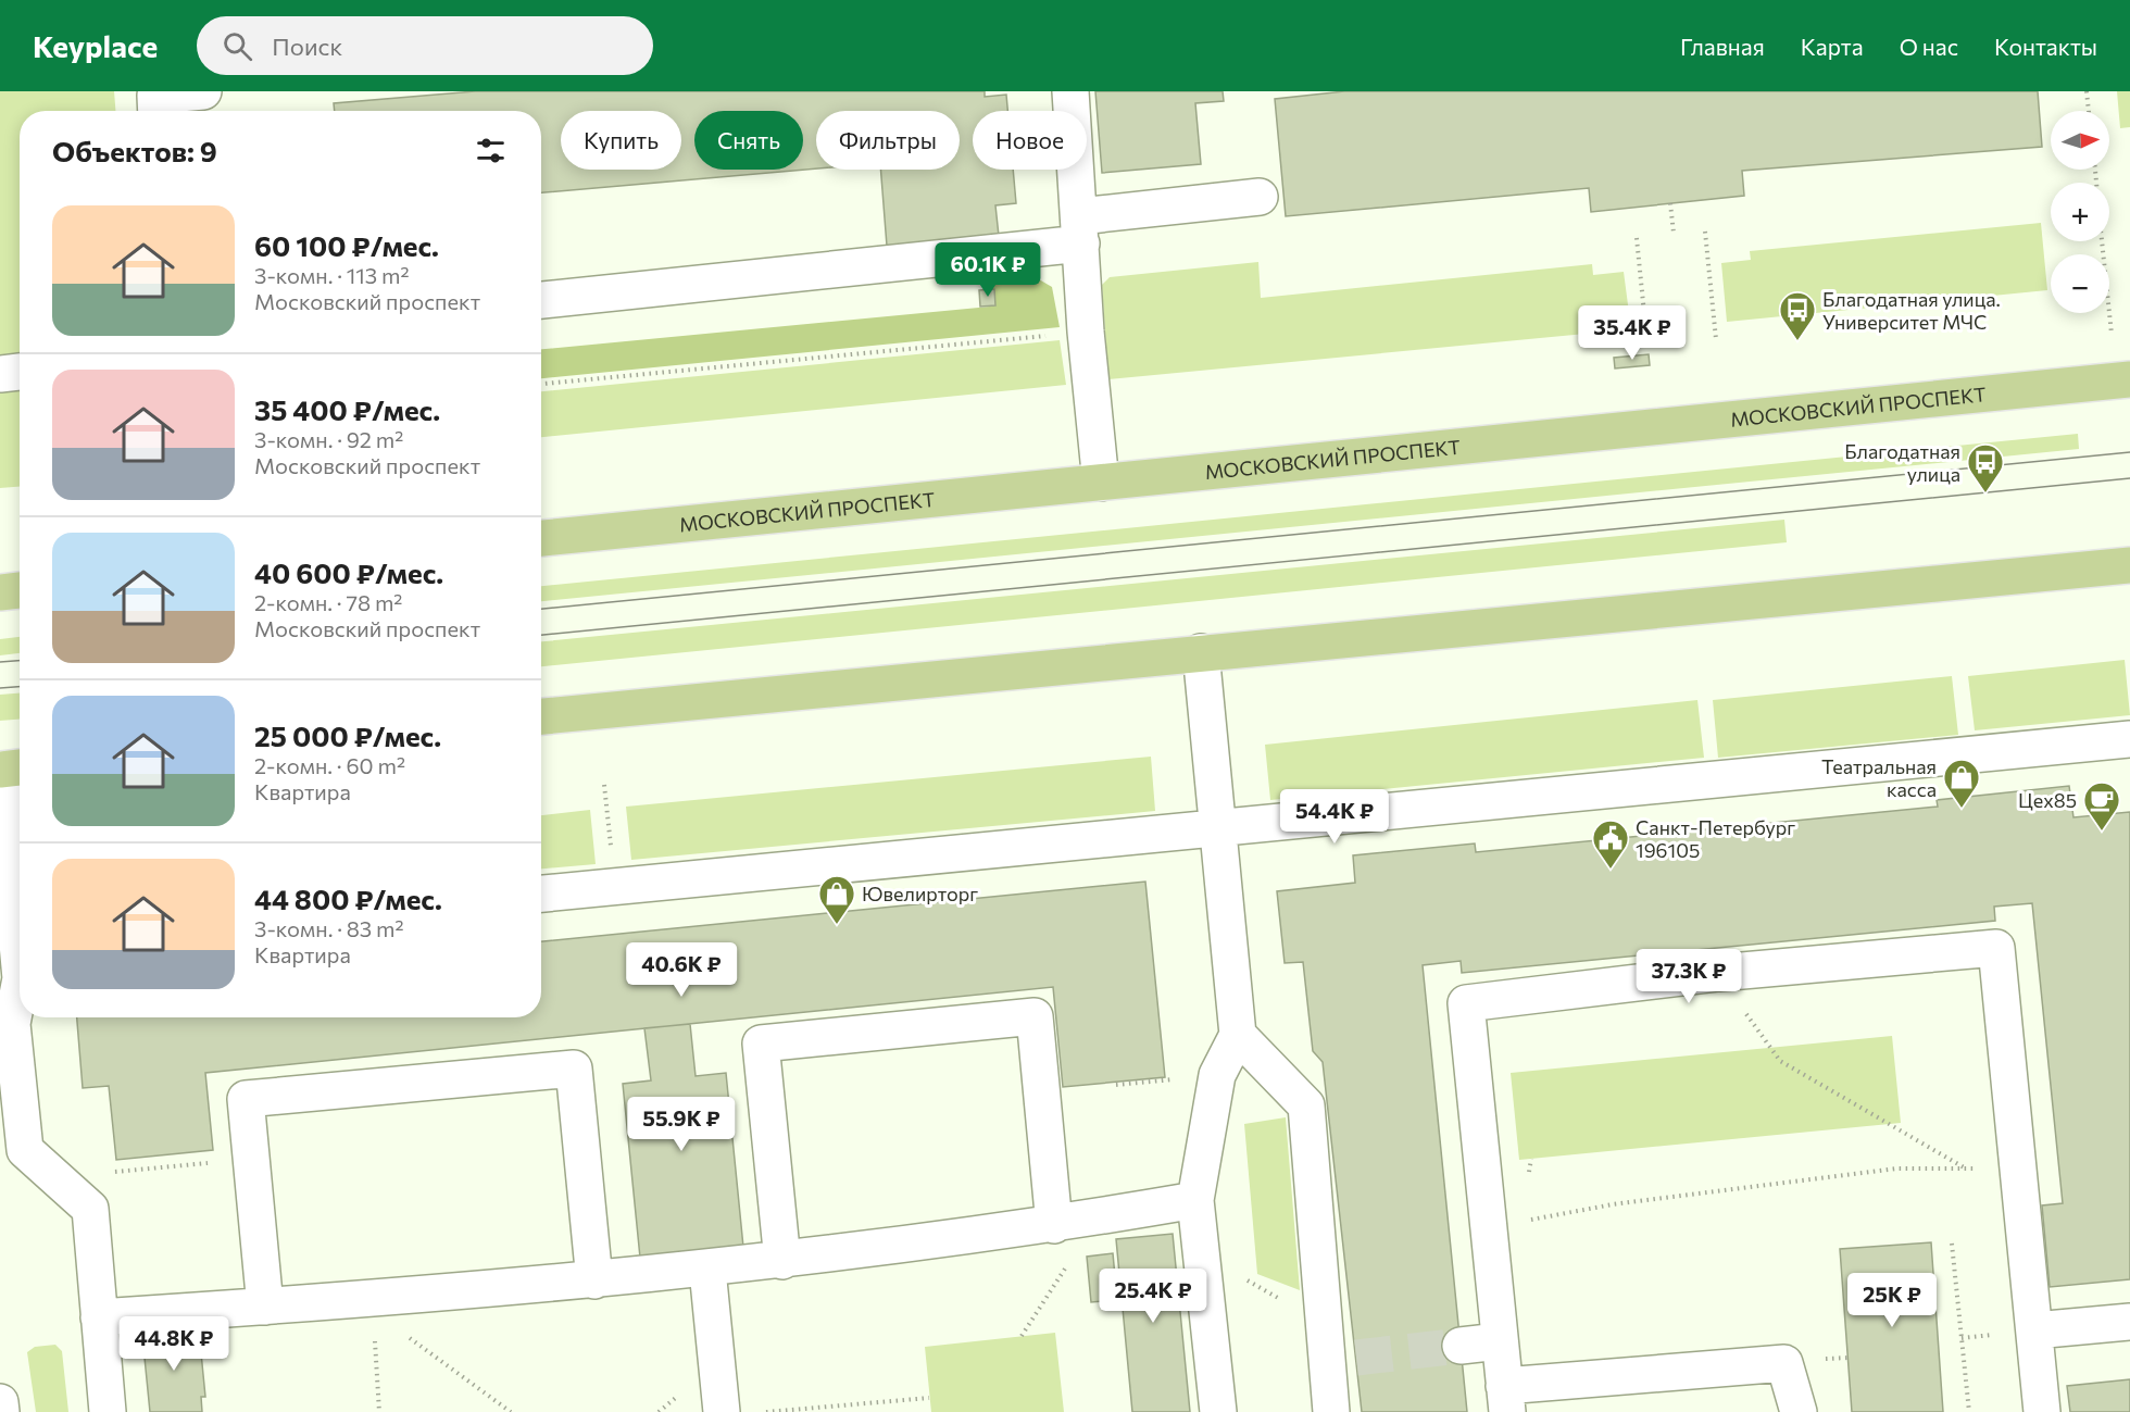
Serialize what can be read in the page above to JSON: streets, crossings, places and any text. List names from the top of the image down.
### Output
{
  "streets": {
    "main road": ["МОСКОВСКИЙ ПРОСПЕКТ"]
  },
  "places": {
    "bus stop": ["Благодатная улица. Университет МЧС", "Благодатная улица"],
    "shop": ["Театральная касса", "Ювелирторг"],
    "cafe": ["Цех85"],
    "public building": ["Санкт-Петербург 196105"]
  },
  "north": "right",
  "page": {
    "header": "Keyplace",
    "search": "Поиск",
    "nav": [
      "Главная",
      "Карта",
      "О нас",
      "Контакты"
    ],
    "map_buttons": ["+", "−"],
    "chip": [
      "Купить",
      "Снять",
      "Фильтры",
      "Новое"
    ],
    "heading": "Объектов: 9",
    "list": [
      {
        "name": "60 100 ₽/мес.",
        "note": "3-комн. · 113 m² · Московский проспект"
      },
      {
        "name": "35 400 ₽/мес.",
        "note": "3-комн. · 92 m² · Московский проспект"
      },
      {
        "name": "40 600 ₽/мес.",
        "note": "2-комн. · 78 m² · Московский проспект"
      },
      {
        "name": "25 000 ₽/мес.",
        "note": "2-комн. · 60 m² · Квартира"
      },
      {
        "name": "44 800 ₽/мес.",
        "note": "3-комн. · 83 m² · Квартира"
      }
    ],
    "price": [
      "60.1K ₽",
      "35.4K ₽",
      "54.4K ₽",
      "40.6K ₽",
      "37.3K ₽",
      "55.9K ₽",
      "25.4K ₽",
      "25K ₽",
      "44.8K ₽"
    ]
  }
}
